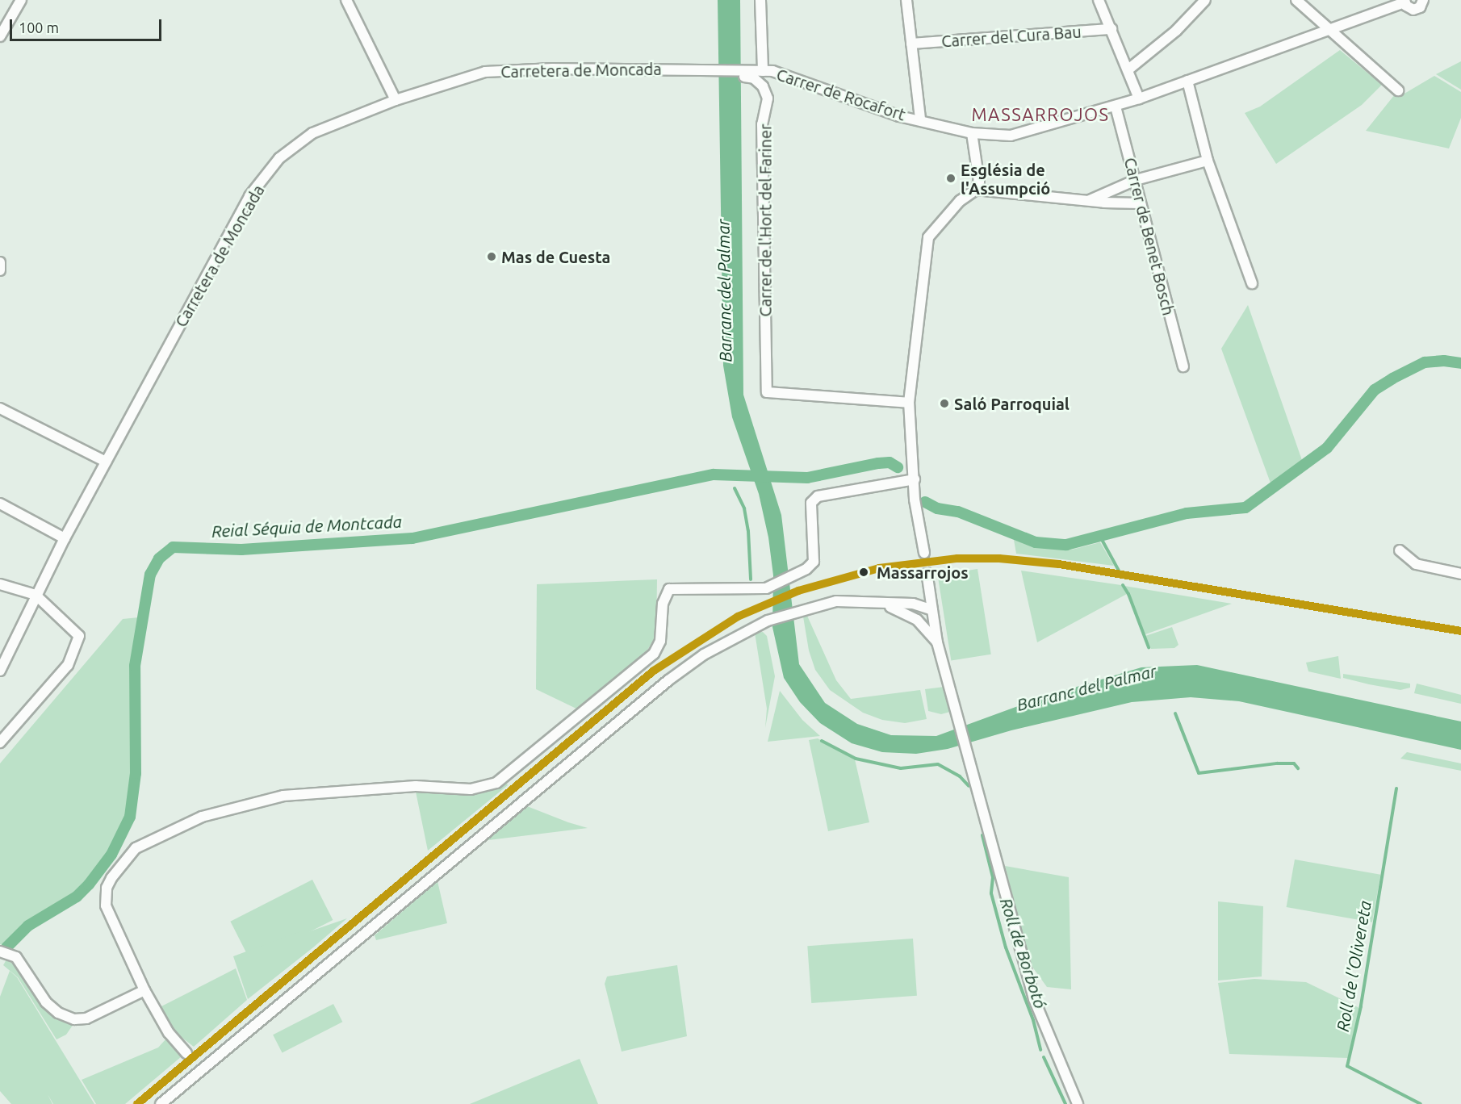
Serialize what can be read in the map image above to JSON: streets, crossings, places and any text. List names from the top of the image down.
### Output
{
  "streets": {
    "street": [
      "Carrer del Cura Bau",
      "Carretera de Moncada",
      "Carrer de Rocafort",
      "Carrer de l'Hort del Fariner",
      "Carrer de Benet Bosch"
    ]
  },
  "crossings": [
    ["Carretera de Moncada", "Carrer de Rocafort"],
    ["Carretera de Moncada", "Carrer de l'Hort del Fariner"],
    ["Carrer de Rocafort", "Carrer de l'Hort del Fariner"],
    ["Carrer de Rocafort", "Carrer de Benet Bosch"]
  ],
  "districts": ["MASSARROJOS"],
  "water": [
    "Barranc del Palmar",
    "Reial Séquia de Montcada",
    "Roll de Borbotó",
    "Roll de l'Olivereta"
  ],
  "places": [
    "Església de l'Assumpció",
    "Mas de Cuesta",
    "Saló Parroquial",
    "Massarrojos"
  ],
  "scale_bar": "100 m"
}
